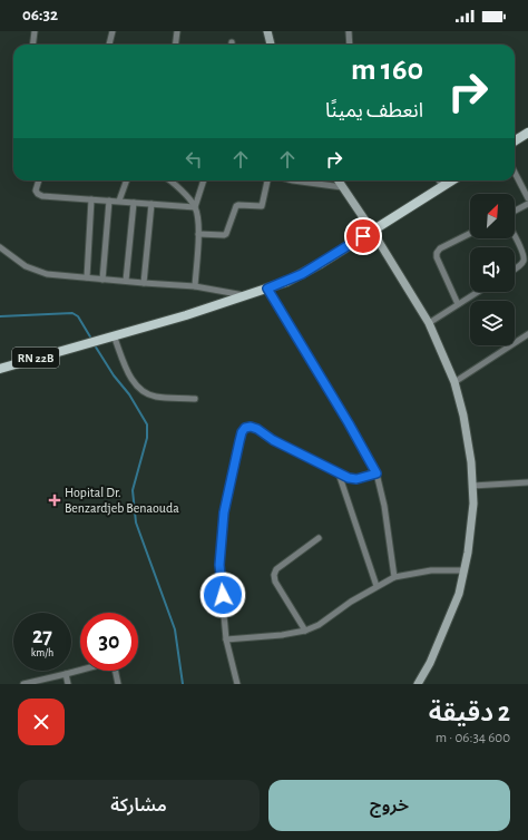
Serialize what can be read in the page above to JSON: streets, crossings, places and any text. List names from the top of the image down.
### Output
{
  "streets": {
    "main road": ["RN 22B"]
  },
  "places": {
    "health": ["Hopital Dr. Benzardjeb Benaouda"]
  },
  "north": "top right",
  "page": {
    "status": "06:32",
    "turn": ["160 m", "انعطف يمينًا"],
    "speed": "27 km/h",
    "limit": "30",
    "heading": ["2 دقيقة", "600 m · 06:34"],
    "buttons": ["خروج", "مشاركة"]
  }
}
